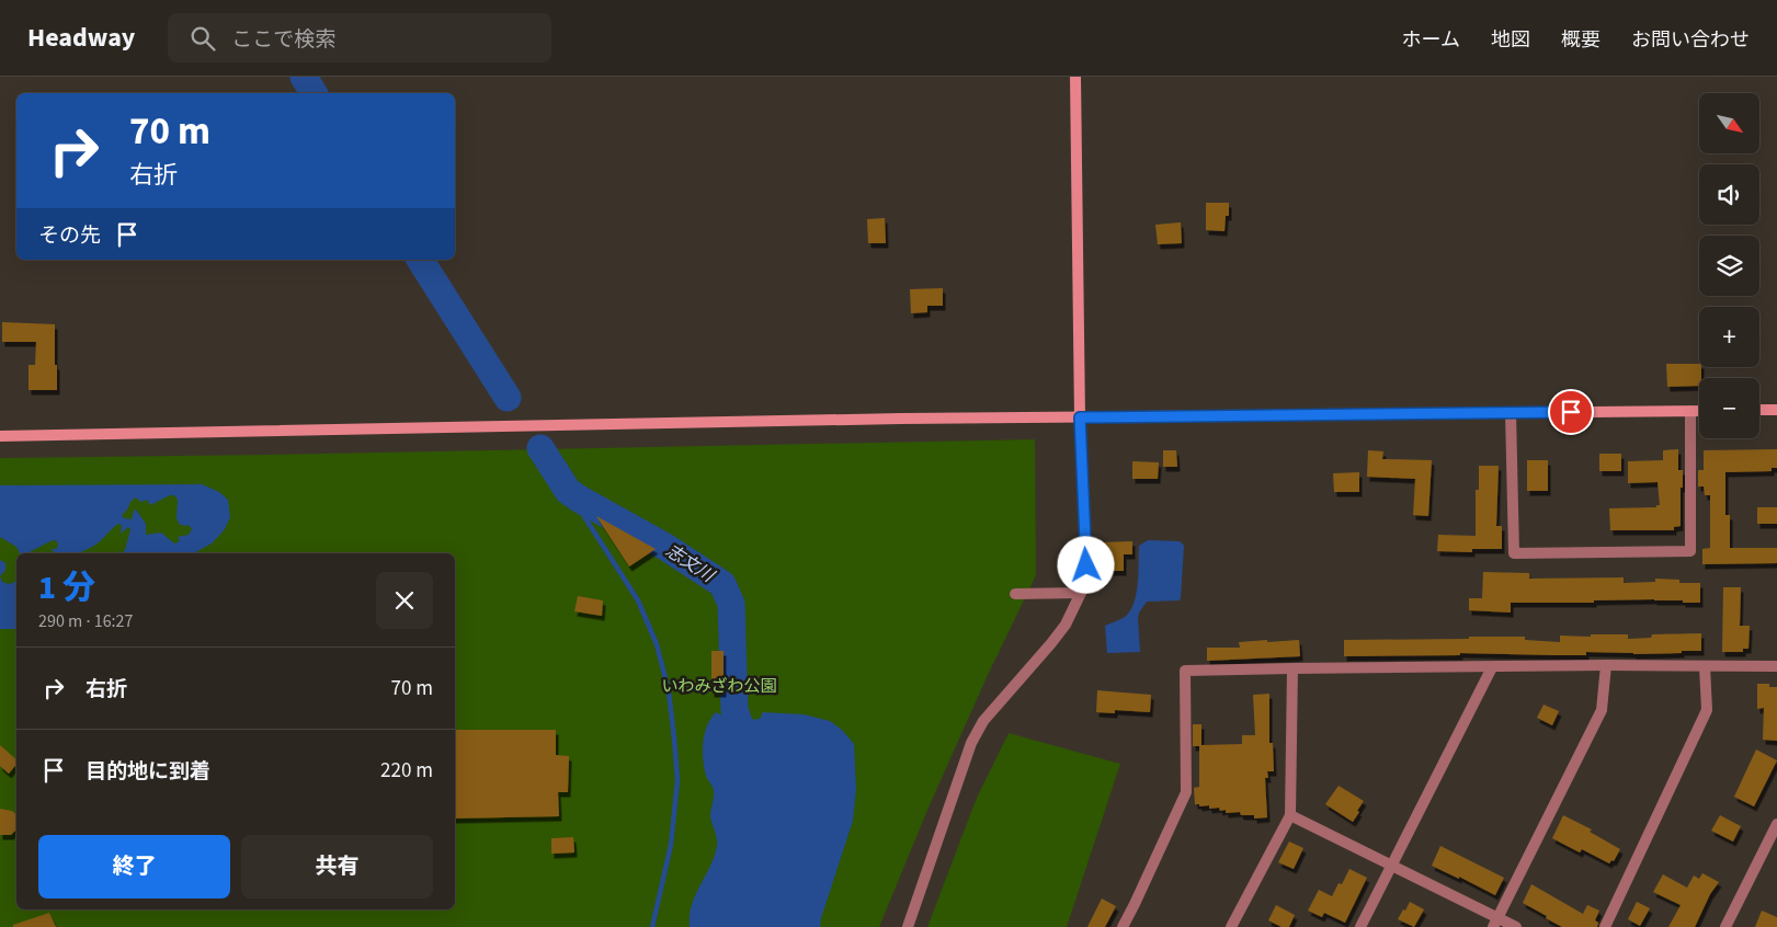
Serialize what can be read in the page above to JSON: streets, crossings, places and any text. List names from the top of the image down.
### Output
{
  "water": ["志文川"],
  "parks": ["いわみざわ公園"],
  "north": "bottom right",
  "page": {
    "header": "Headway",
    "search": "ここで検索",
    "nav": [
      "ホーム",
      "地図",
      "概要",
      "お問い合わせ"
    ],
    "map_buttons": ["+", "−"],
    "turn": ["70 m", "右折"],
    "then": "その先",
    "heading": ["1 分", "290 m · 16:27"],
    "list": [
      {
        "name": "右折",
        "value": "70 m"
      },
      {
        "name": "目的地に到着",
        "value": "220 m"
      }
    ],
    "buttons": ["終了", "共有"]
  }
}
